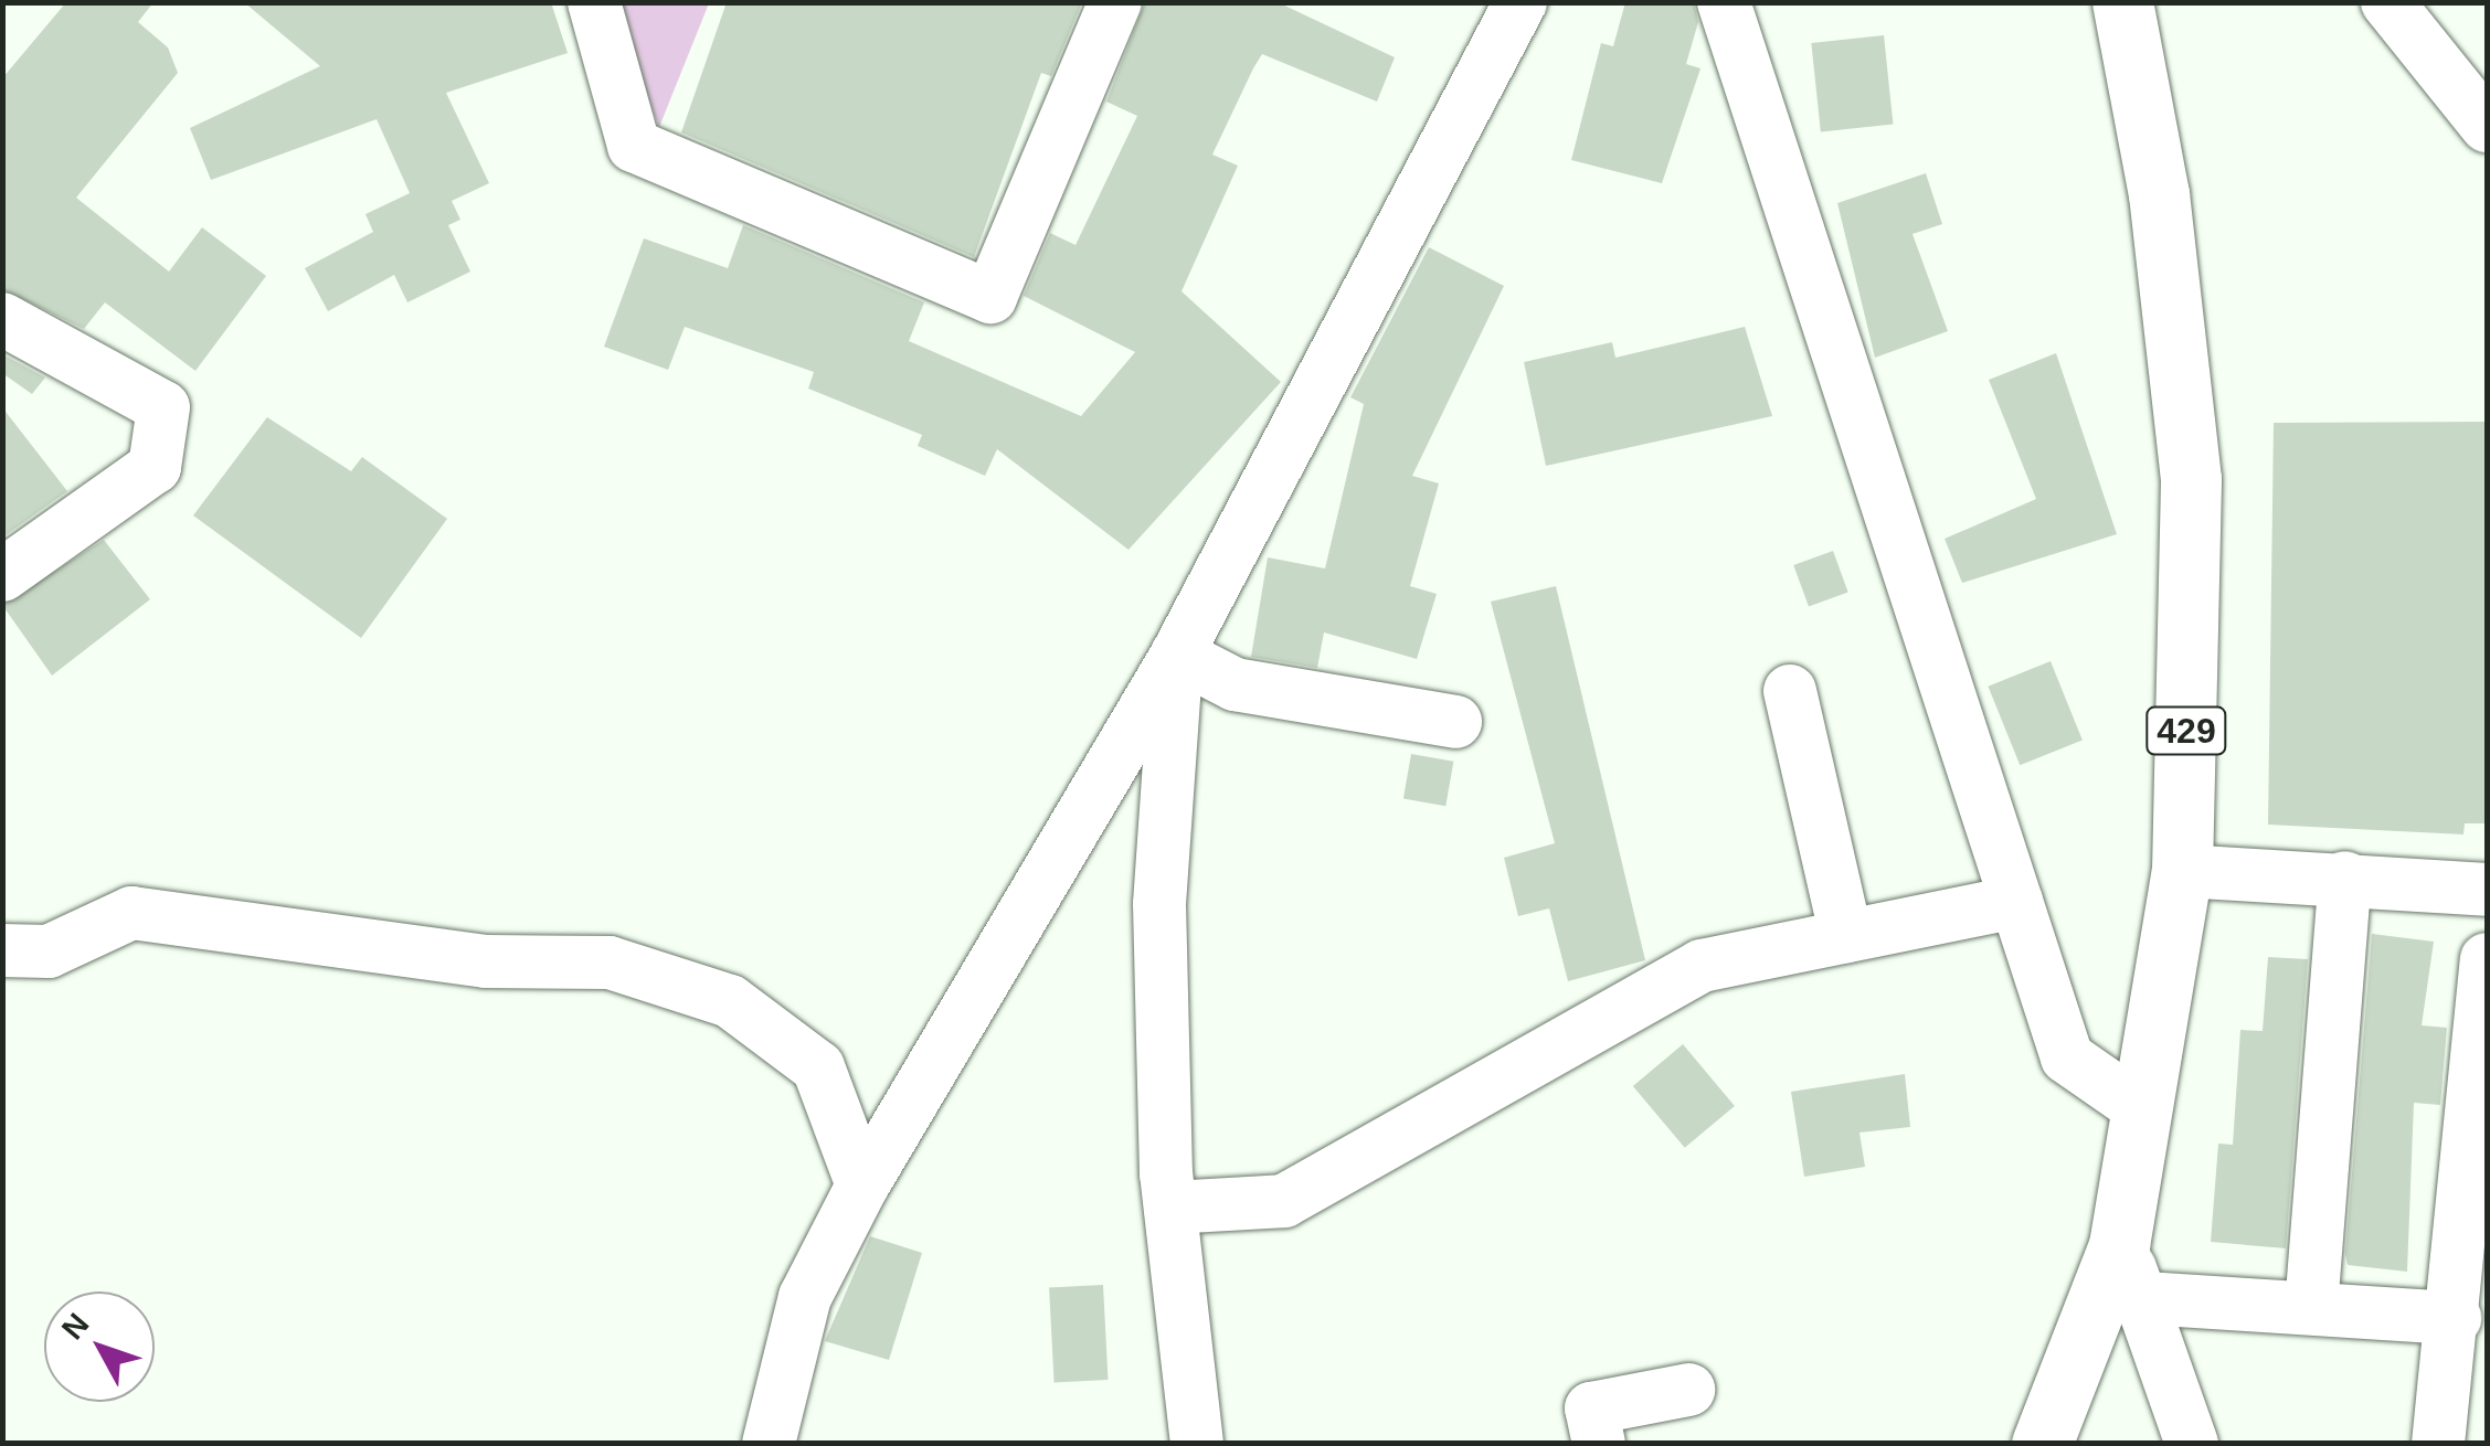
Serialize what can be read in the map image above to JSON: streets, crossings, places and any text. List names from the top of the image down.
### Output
{
  "streets": {
    "highway": ["429"]
  },
  "north": "top left"
}
